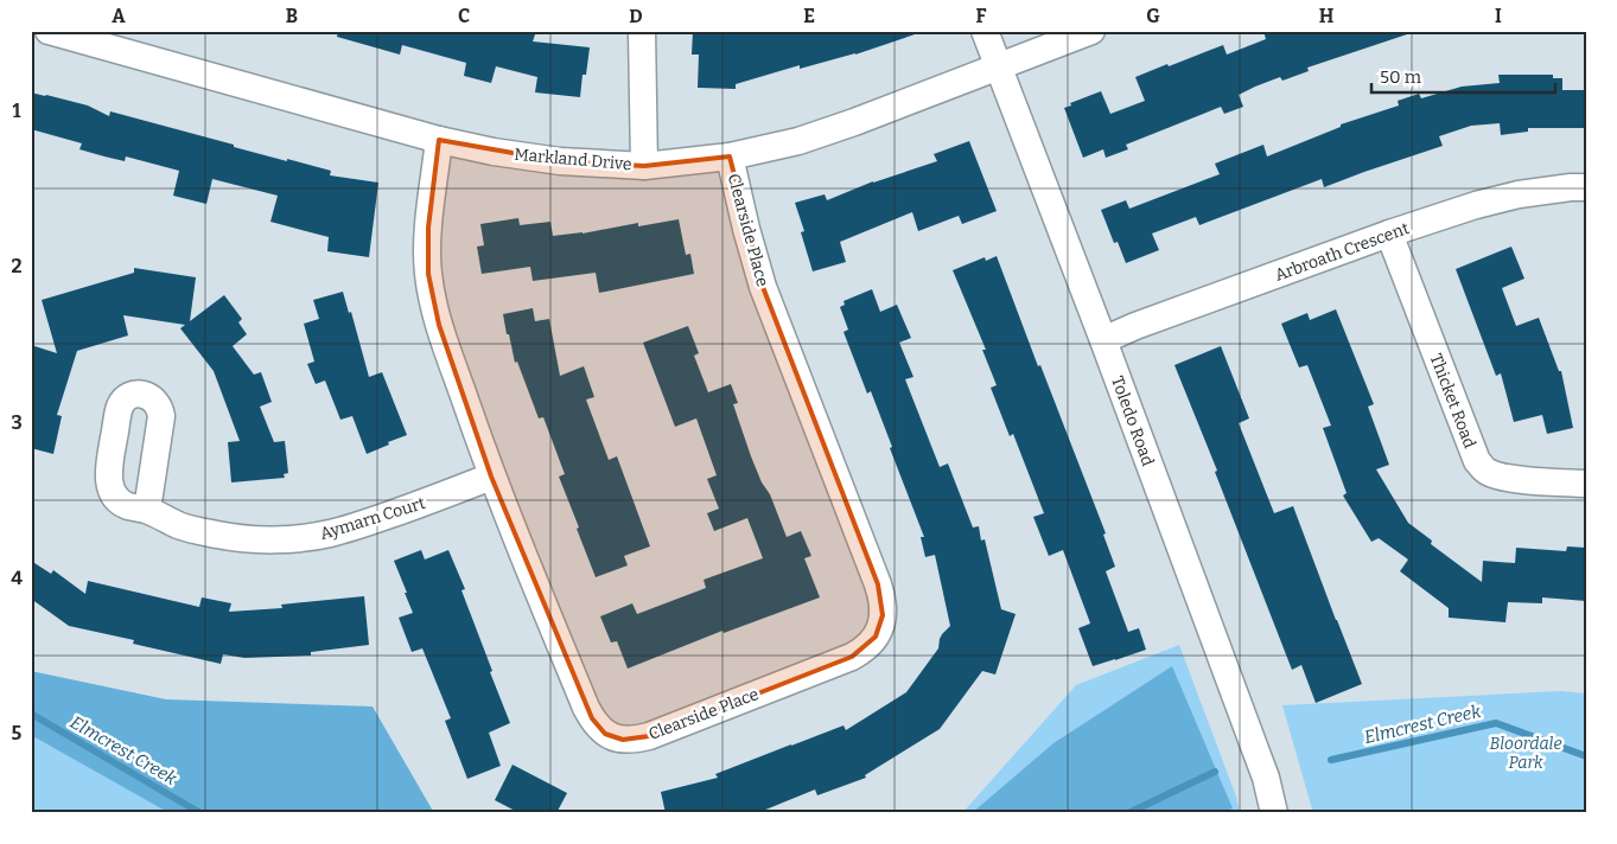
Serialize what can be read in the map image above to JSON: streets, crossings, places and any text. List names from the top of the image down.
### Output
{
  "streets": {
    "street": [
      "Markland Drive",
      "Clearside Place",
      "Arbroath Crescent",
      "Thicket Road",
      "Toledo Road",
      "Aymarn Court"
    ]
  },
  "crossings": [
    ["Markland Drive", "Clearside Place"],
    ["Markland Drive", "Toledo Road"],
    ["Clearside Place", "Aymarn Court"],
    ["Arbroath Crescent", "Thicket Road"],
    ["Arbroath Crescent", "Toledo Road"]
  ],
  "water": ["Elmcrest Creek"],
  "parks": ["Bloordale Park"],
  "scale_bar": "50 m",
  "grid": {
    "columns": [
      "A",
      "B",
      "C",
      "D",
      "E",
      "F",
      "G",
      "H",
      "I"
    ],
    "rows": [
      "1",
      "2",
      "3",
      "4",
      "5"
    ]
  }
}
